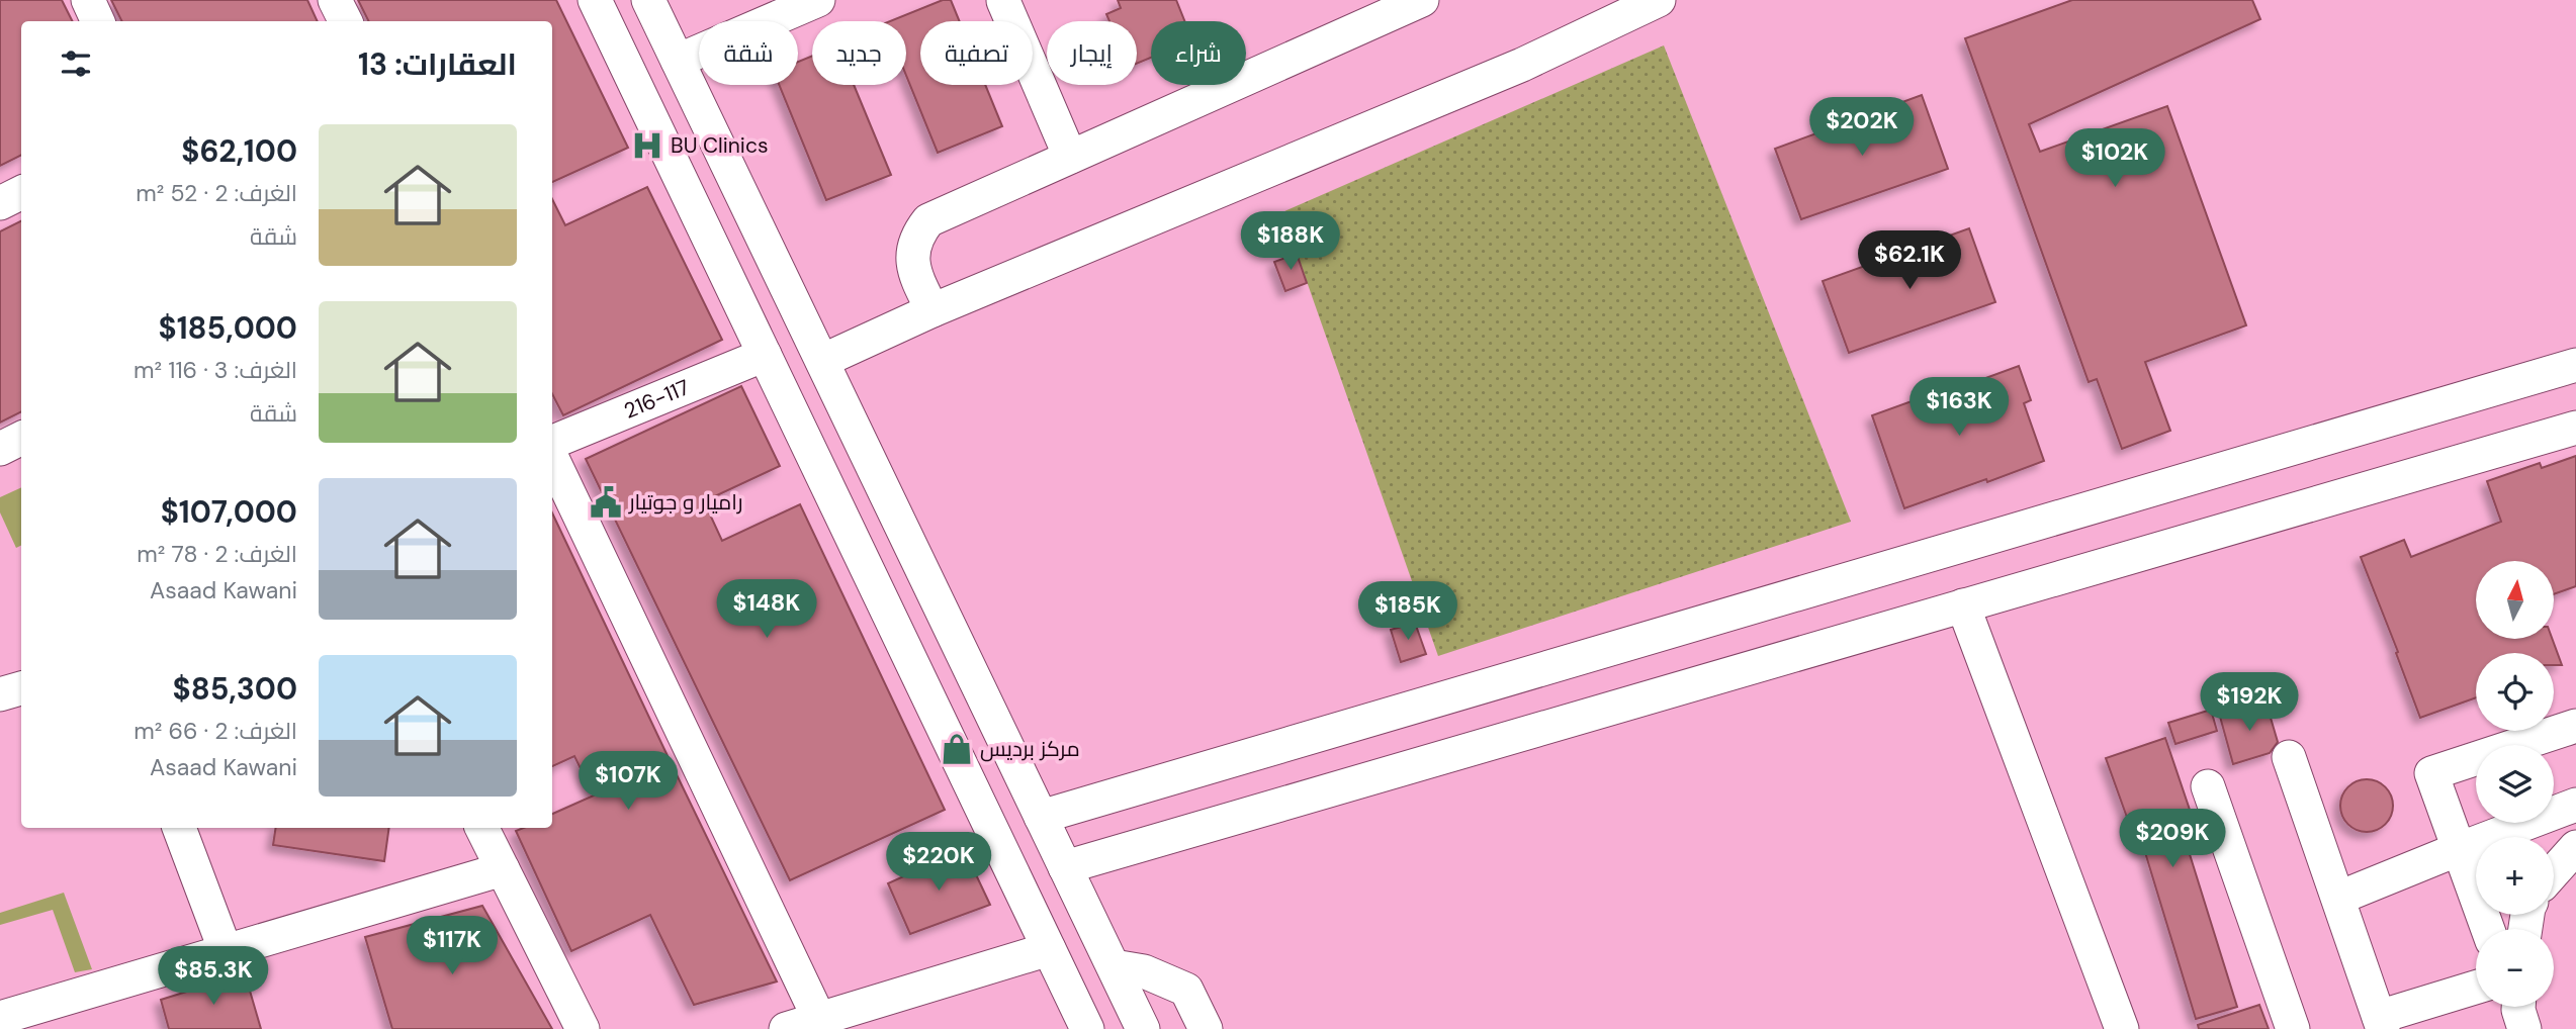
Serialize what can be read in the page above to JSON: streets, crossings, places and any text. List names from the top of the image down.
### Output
{
  "streets": {
    "street": ["216-117"]
  },
  "places": {
    "hospital": ["BU Clinics"],
    "public building": ["رامیار و جوتیار"],
    "shop": ["مرکز بردیس"]
  },
  "north": "top",
  "page": {
    "chip": [
      "شراء",
      "إيجار",
      "تصفية",
      "جديد",
      "شقة"
    ],
    "heading": "العقارات: 13",
    "price": [
      "$202K",
      "$102K",
      "$188K",
      "$62.1K",
      "$163K",
      "$148K",
      "$185K",
      "$192K",
      "$107K",
      "$209K",
      "$220K",
      "$117K",
      "$85.3K"
    ],
    "list": [
      {
        "name": "$62,100",
        "note": "الغرف: 2 · 52 m² · شقة"
      },
      {
        "name": "$185,000",
        "note": "الغرف: 3 · 116 m² · شقة"
      },
      {
        "name": "$107,000",
        "note": "الغرف: 2 · 78 m² · Asaad Kawani"
      },
      {
        "name": "$85,300",
        "note": "الغرف: 2 · 66 m² · Asaad Kawani"
      }
    ],
    "map_buttons": ["+", "−"]
  }
}
